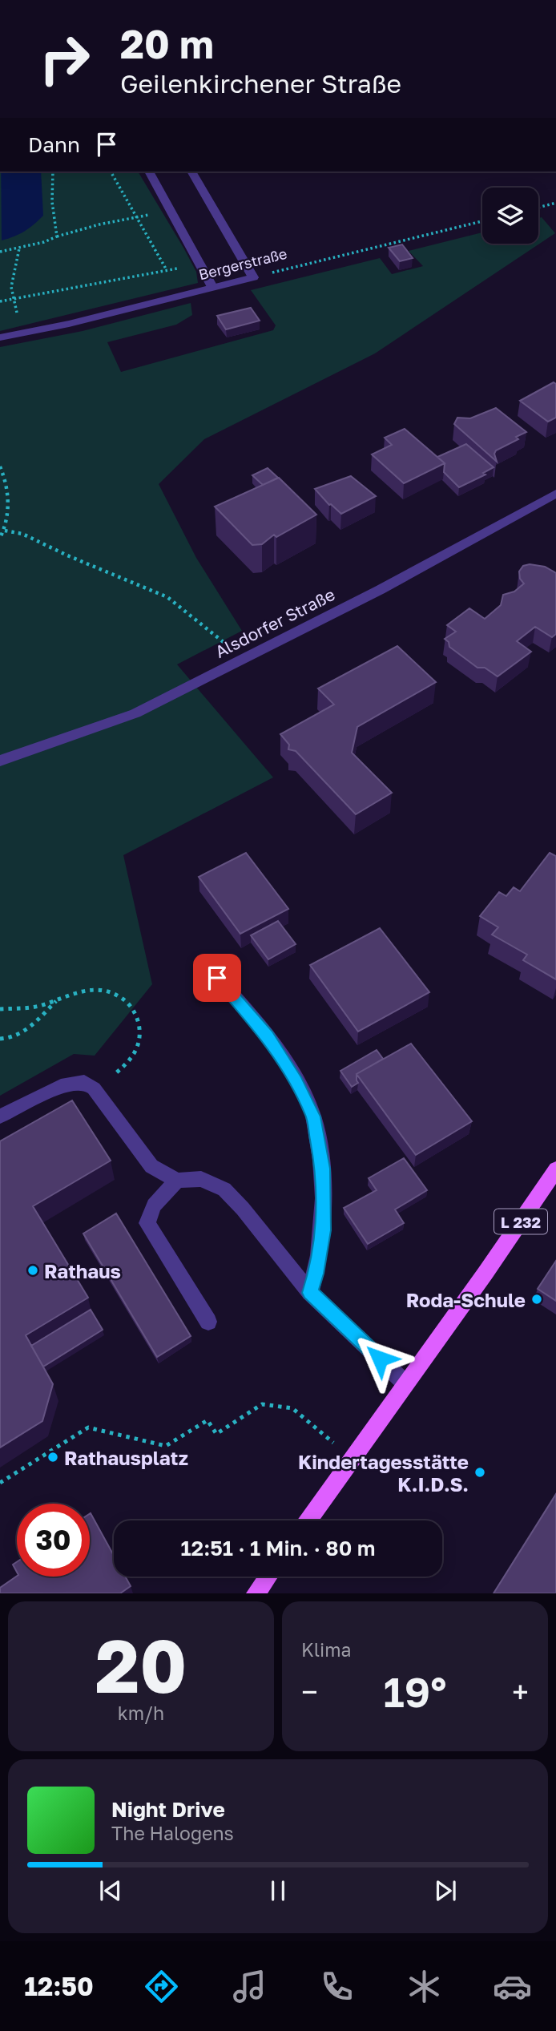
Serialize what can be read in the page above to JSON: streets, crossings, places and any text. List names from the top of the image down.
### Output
{
  "streets": {
    "main road": ["L 232"],
    "street": ["Bergerstraße", "Alsdorfer Straße"]
  },
  "places": [
    "Rathaus",
    "Roda-Schule",
    "Rathausplatz",
    "Kindertagesstätte K.I.D.S."
  ],
  "page": {
    "turn": ["20 m", "Geilenkirchener Straße"],
    "then": "Dann",
    "limit": "30",
    "trip": "12:51 · 1 Min. · 80 m",
    "tile": [
      ["20", "km/h"],
      "Klima"
    ],
    "heat": ["−", "19°", "+"],
    "song": ["Night Drive", "The Halogens"],
    "tabs": "12:50"
  }
}
